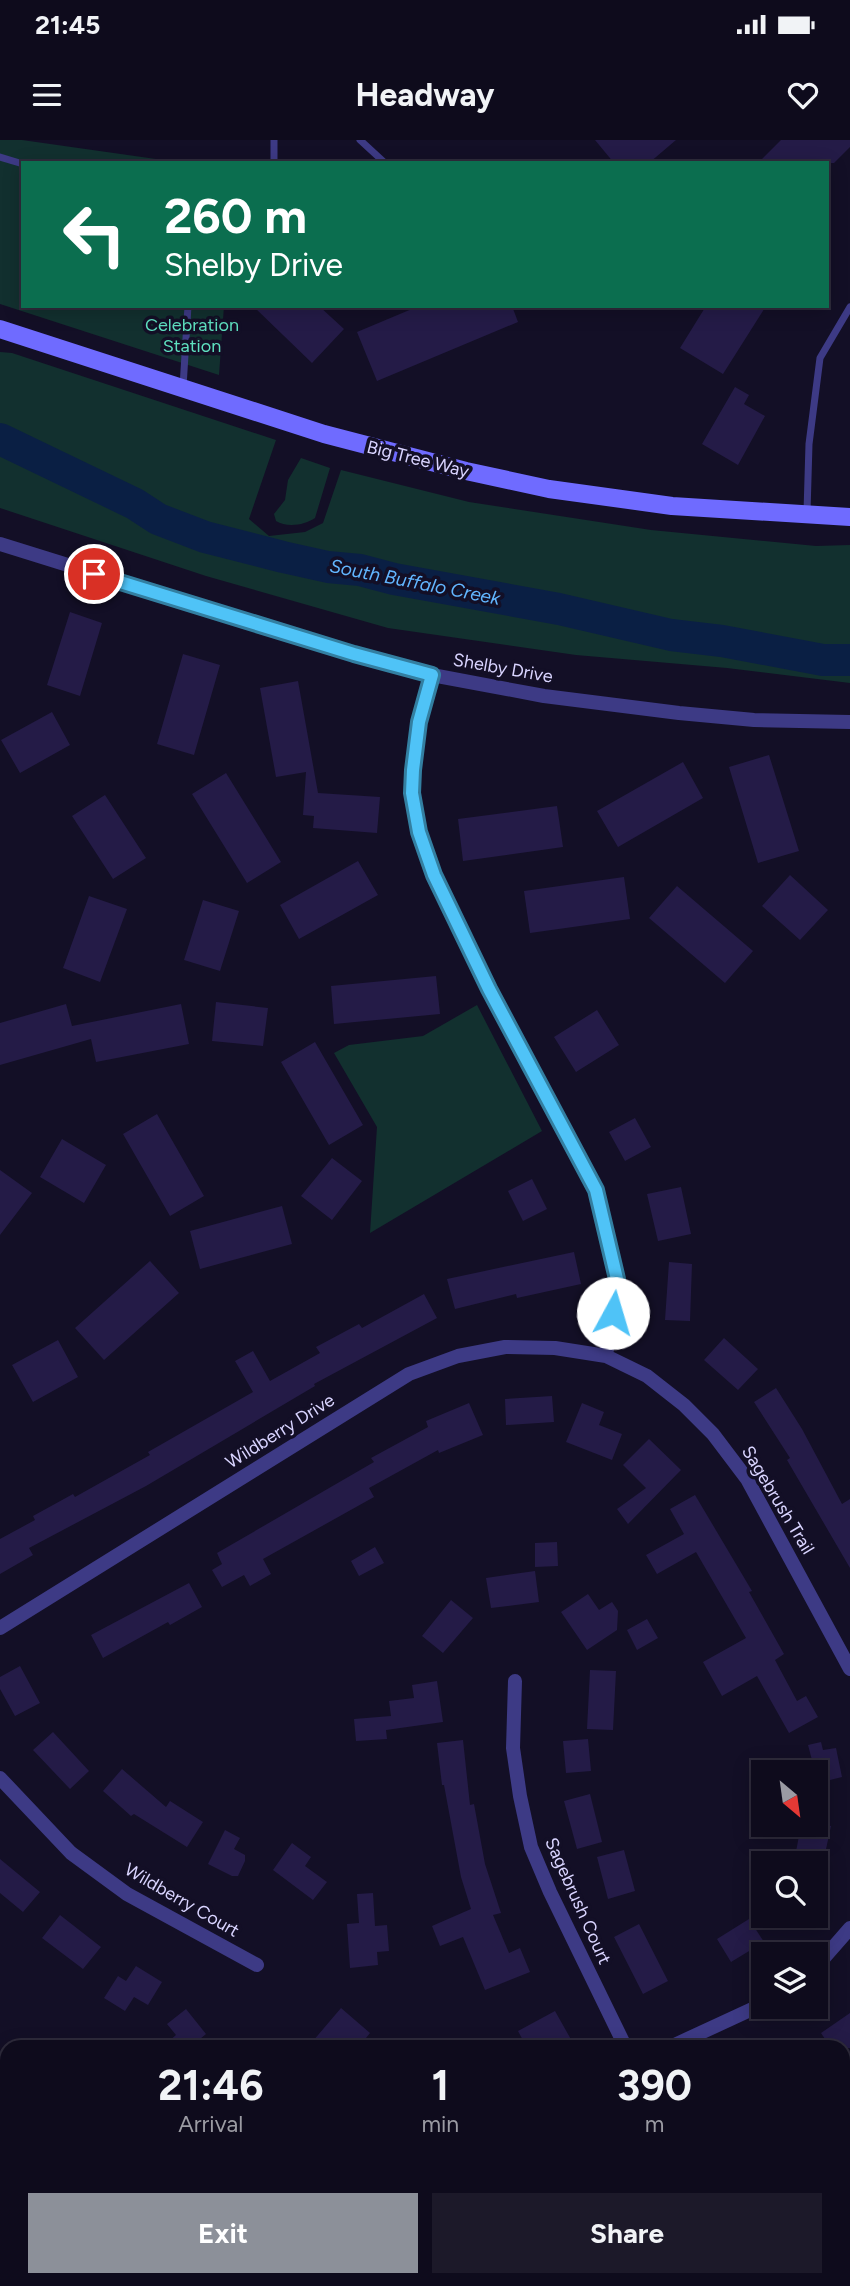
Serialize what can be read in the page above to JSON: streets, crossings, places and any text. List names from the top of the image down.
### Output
{
  "streets": {
    "main road": ["Big Tree Way"],
    "street": [
      "Shelby Drive",
      "Wildberry Drive",
      "Sagebrush Trail",
      "Wildberry Court",
      "Sagebrush Court"
    ]
  },
  "crossings": [
    ["Wildberry Drive", "Sagebrush Trail"]
  ],
  "water": ["South Buffalo Creek"],
  "parks": ["Celebration Station"],
  "north": "bottom right",
  "page": {
    "status": "21:45",
    "header": "Headway",
    "turn": ["260 m", "Shelby Drive"],
    "eta": [
      "21:46",
      "Arrival",
      "1",
      "min",
      "390",
      "m"
    ],
    "buttons": ["Exit", "Share"]
  }
}
